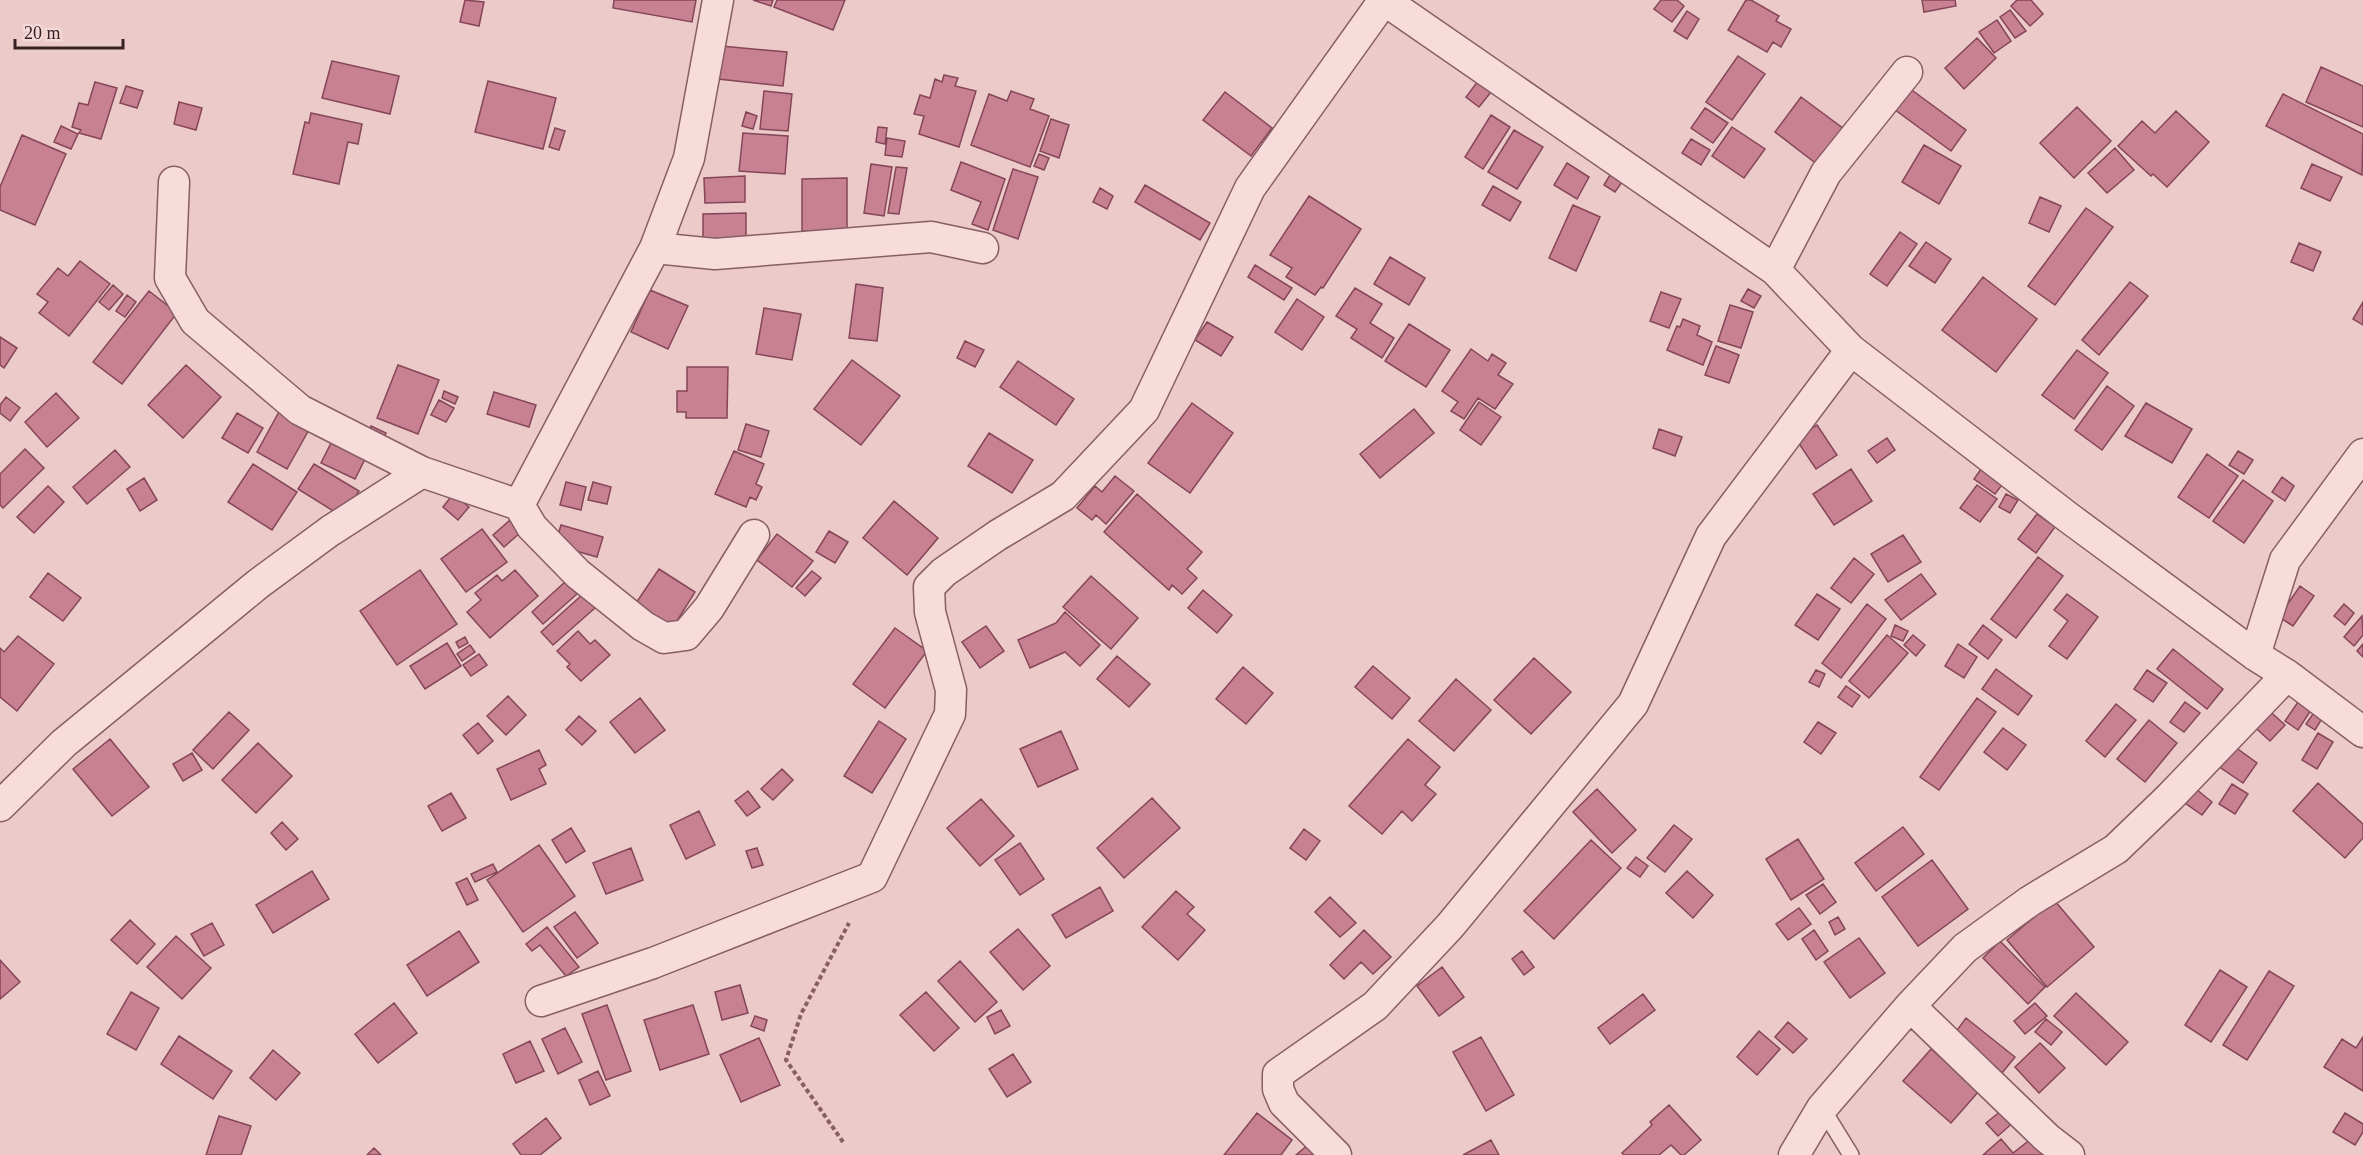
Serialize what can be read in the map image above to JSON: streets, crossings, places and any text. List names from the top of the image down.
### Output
{
  "scale_bar": "20 m"
}
